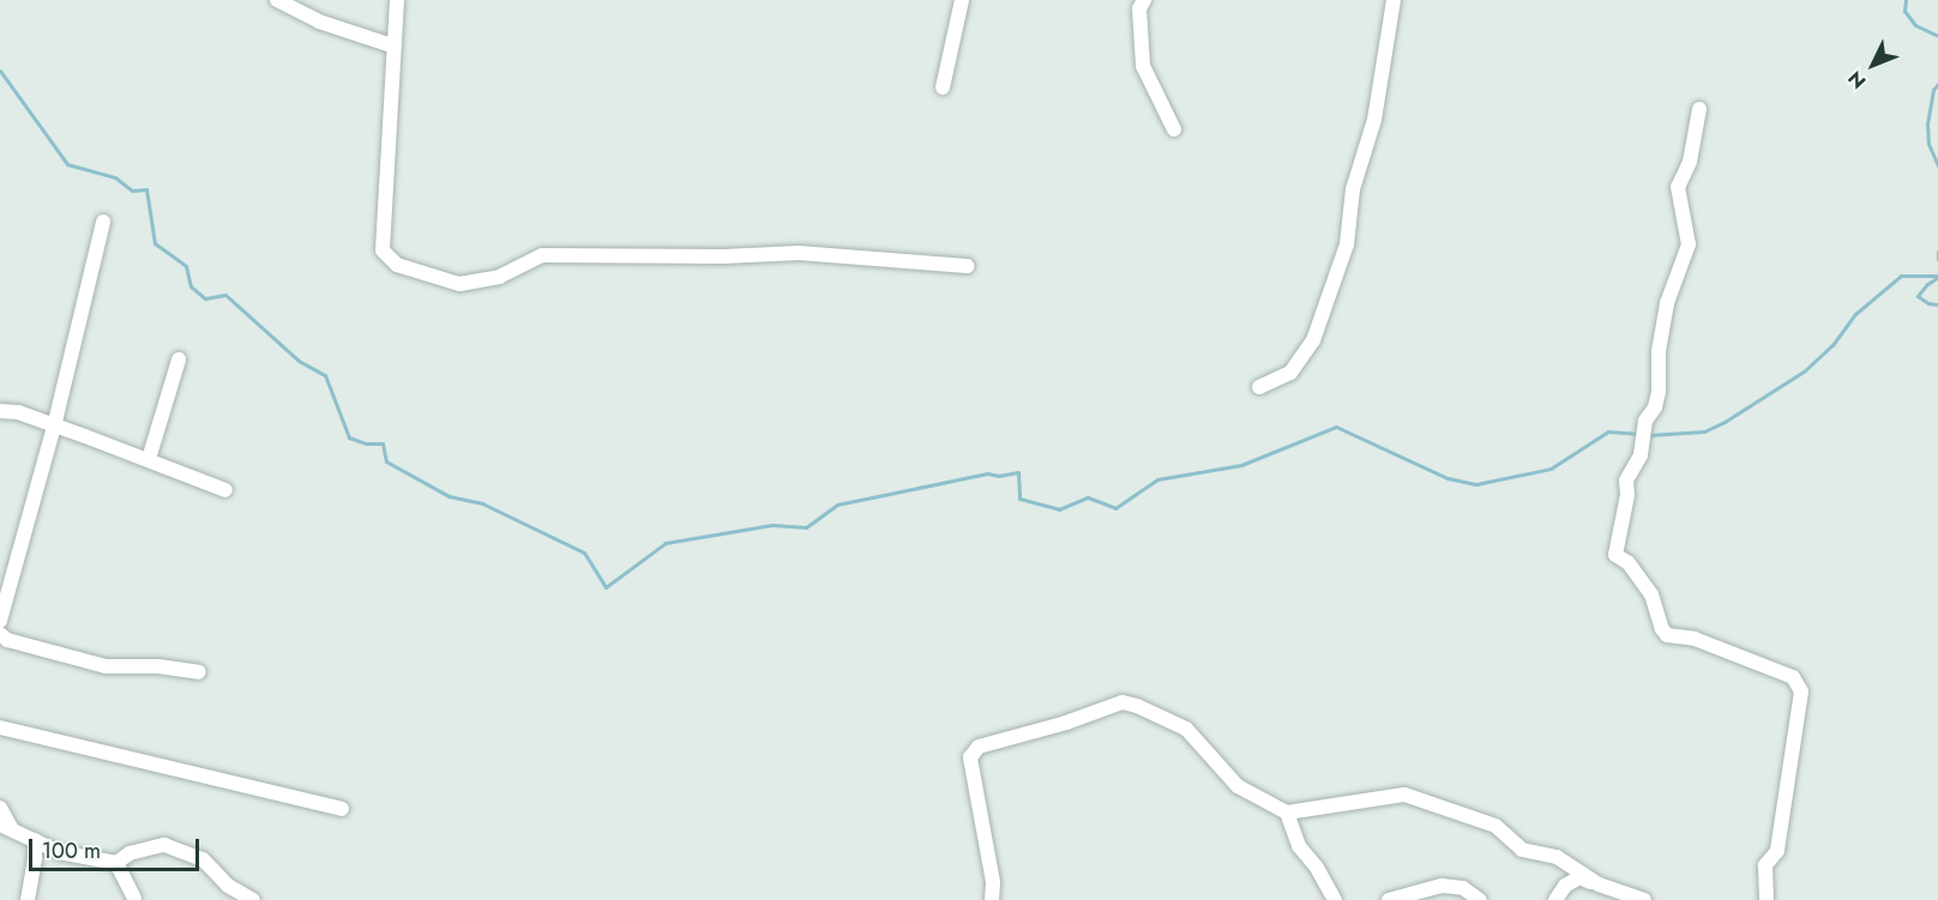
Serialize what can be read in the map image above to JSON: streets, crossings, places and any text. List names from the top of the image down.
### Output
{
  "scale_bar": "100 m",
  "north": "bottom left"
}
